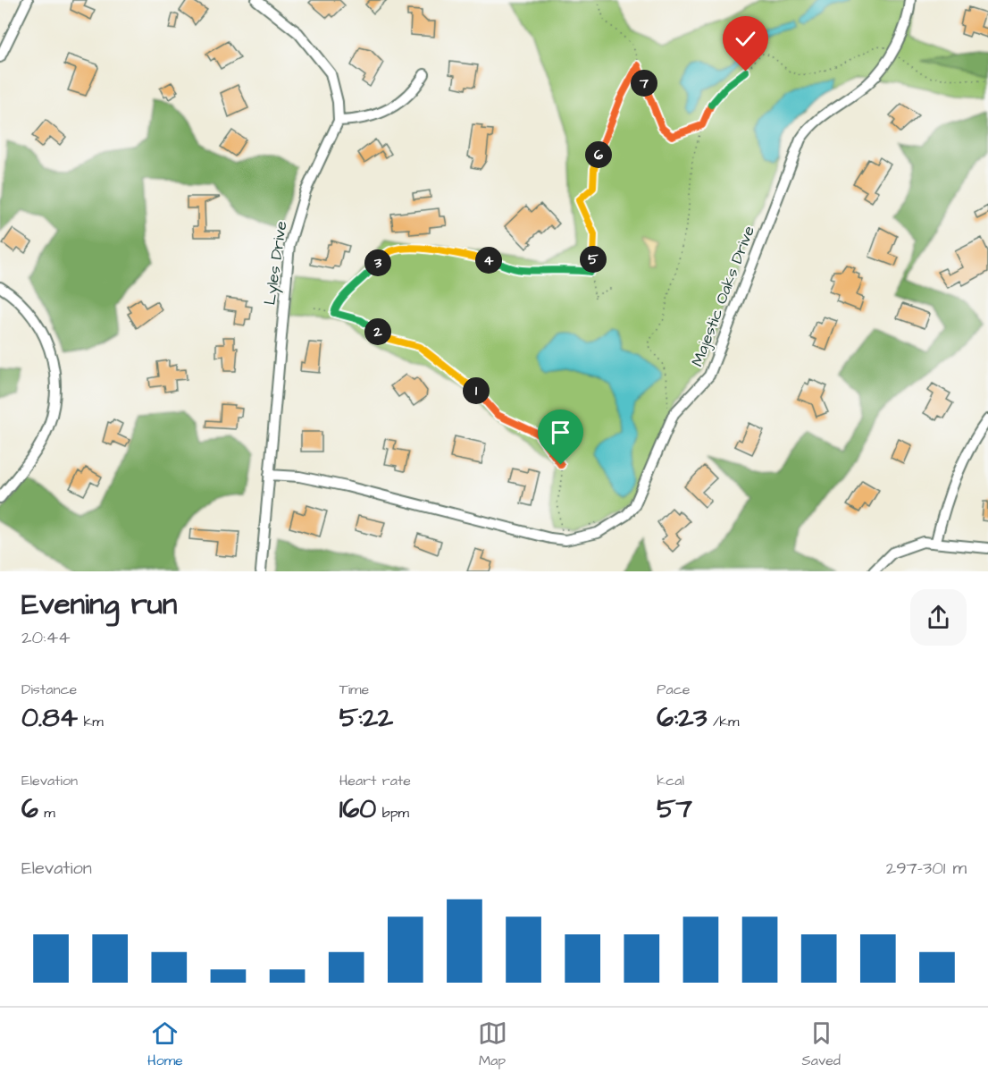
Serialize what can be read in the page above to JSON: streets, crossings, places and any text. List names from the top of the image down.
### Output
{
  "streets": {
    "street": ["Lyles Drive", "Majestic Oaks Drive"]
  },
  "crossings": [
    ["Lyles Drive", "Majestic Oaks Drive"]
  ],
  "page": {
    "pins": [
      "7",
      "6",
      "5",
      "4",
      "3",
      "2",
      "1"
    ],
    "heading": ["Evening run", "20:44"],
    "stats": [
      ["Distance", "0.84 km"],
      ["Time", "5:22"],
      ["Pace", "6:23 /km"],
      ["Elevation", "6 m"],
      ["Heart rate", "160 bpm"],
      ["kcal", "57"]
    ],
    "chart": ["Elevation", "297–301 m"],
    "tabs": ["Home", "Map", "Saved"]
  }
}
